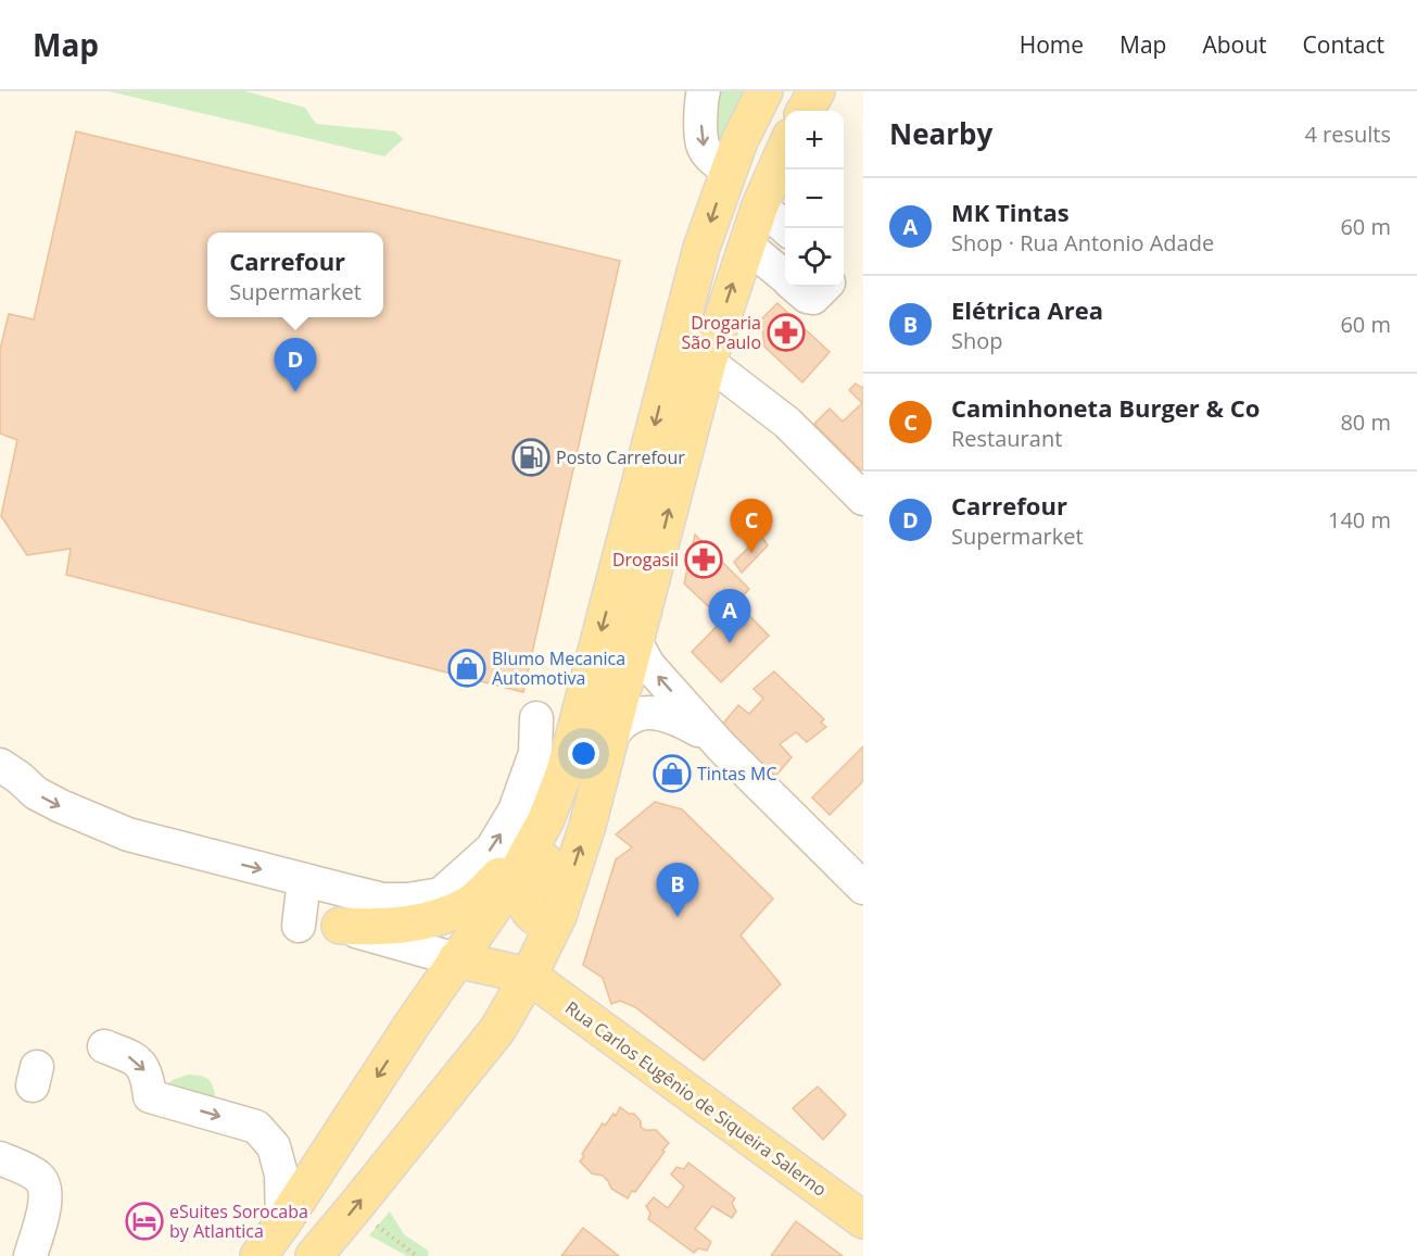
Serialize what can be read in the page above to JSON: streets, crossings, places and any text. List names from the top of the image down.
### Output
{
  "streets": {
    "main road": ["Rua Carlos Eugênio de Siqueira Salerno"]
  },
  "places": {
    "pharmacy": ["Drogaria São Paulo", "Drogasil"],
    "fuel station": ["Posto Carrefour"],
    "shop": ["Blumo Mecanica Automotiva", "Tintas MC"],
    "hotel": ["eSuites Sorocaba by Atlantica"]
  },
  "page": {
    "header": "Map",
    "nav": [
      "Home",
      "Map",
      "About",
      "Contact"
    ],
    "heading": ["Nearby", "4 results"],
    "map_buttons": ["+", "−"],
    "list": [
      {
        "mark": "A",
        "name": "MK Tintas",
        "note": "Shop · Rua Antonio Adade",
        "value": "60 m"
      },
      {
        "mark": "B",
        "name": "Elétrica Area",
        "note": "Shop",
        "value": "60 m"
      },
      {
        "mark": "C",
        "name": "Caminhoneta Burger & Co",
        "note": "Restaurant",
        "value": "80 m"
      },
      {
        "mark": "D",
        "name": "Carrefour",
        "note": "Supermarket",
        "value": "140 m"
      }
    ],
    "popup": ["Carrefour", "Supermarket"],
    "pins": [
      "D",
      "C",
      "A",
      "B"
    ]
  }
}
